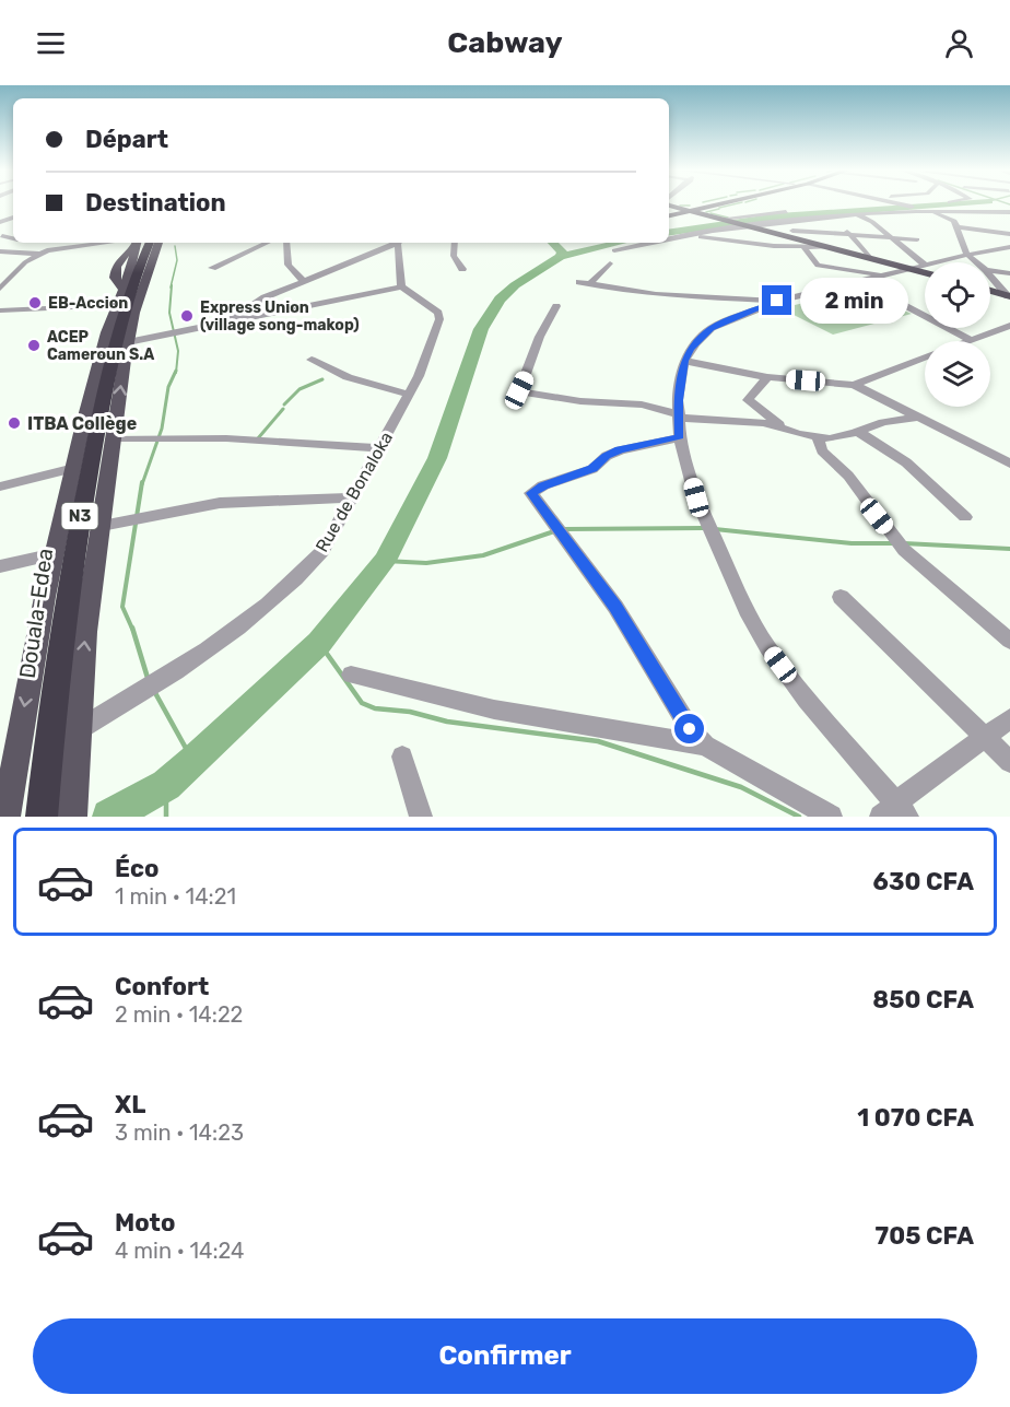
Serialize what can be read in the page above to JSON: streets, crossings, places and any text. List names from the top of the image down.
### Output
{
  "streets": {
    "highway": ["N3", "Douala-Edea"],
    "street": ["Rue de Bonaloka"]
  },
  "places": [
    "EB-Accion",
    "Express Union (village song-makop)",
    "ACEP Cameroun S.A",
    "ITBA Collège"
  ],
  "page": {
    "header": "Cabway",
    "banner": ["Départ", "Destination"],
    "bubble": "2 min",
    "list": [
      {
        "name": "Éco",
        "note": "1 min · 14:21",
        "value": "630 CFA"
      },
      {
        "name": "Confort",
        "note": "2 min · 14:22",
        "value": "850 CFA"
      },
      {
        "name": "XL",
        "note": "3 min · 14:23",
        "value": "1 070 CFA"
      },
      {
        "name": "Moto",
        "note": "4 min · 14:24",
        "value": "705 CFA"
      }
    ],
    "buttons": "Confirmer"
  }
}
